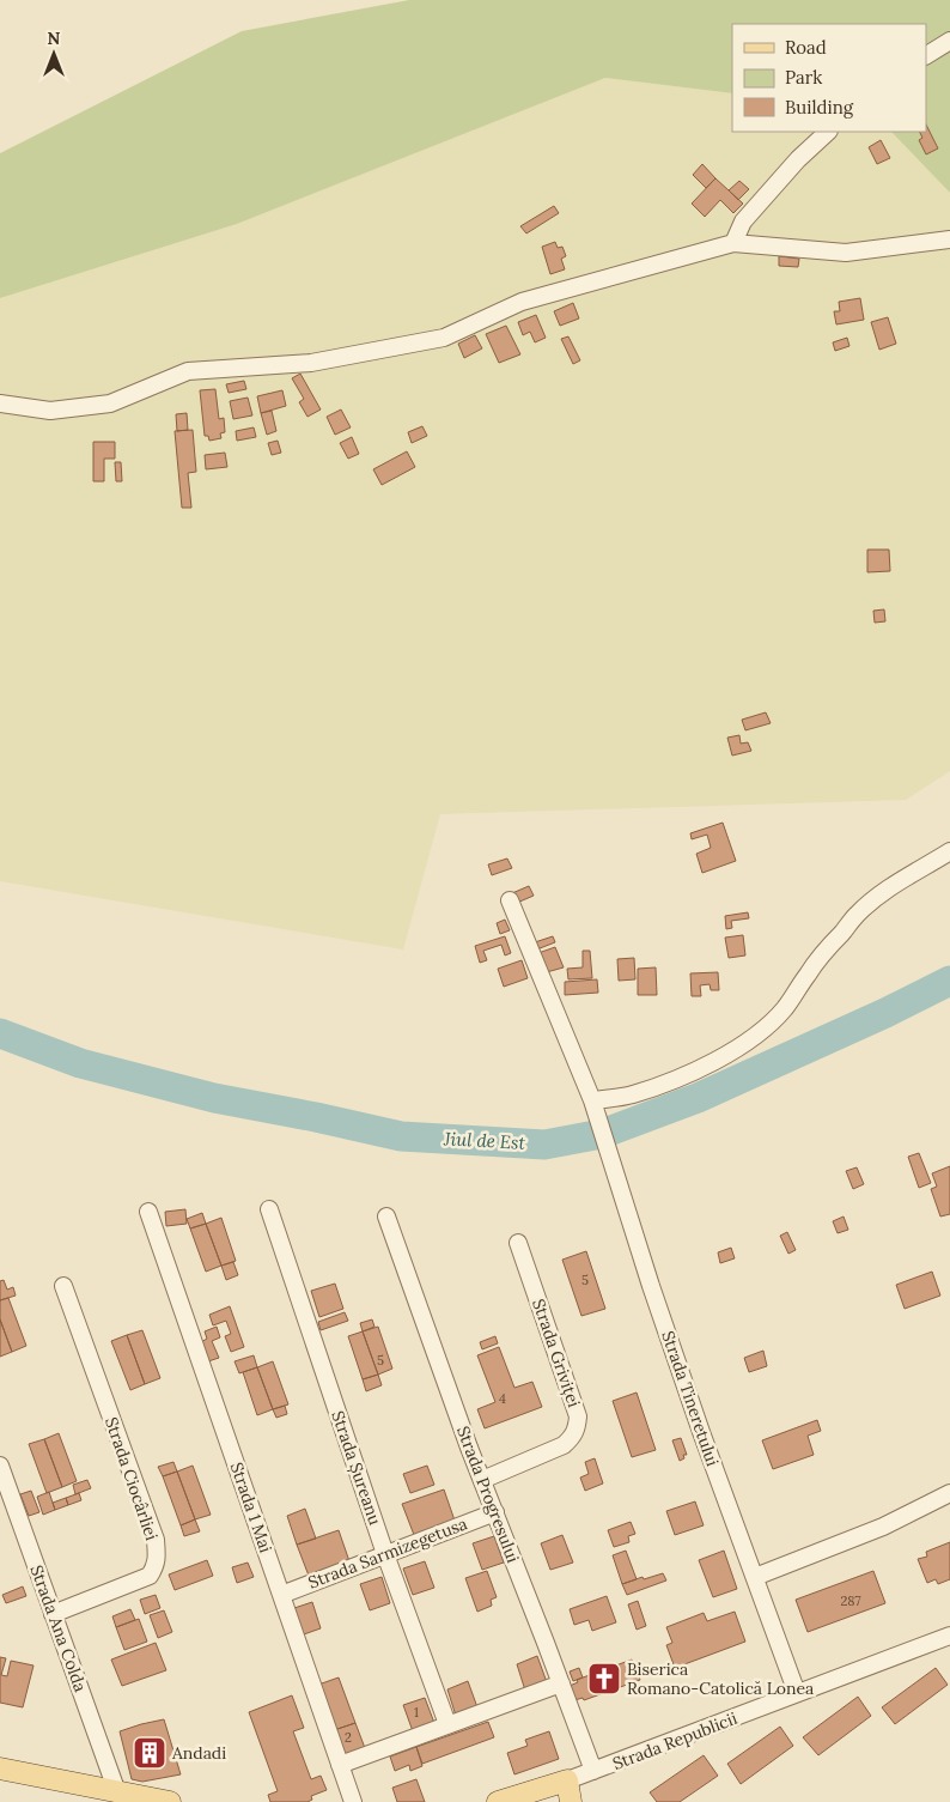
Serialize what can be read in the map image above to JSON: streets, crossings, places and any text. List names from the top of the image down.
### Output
{
  "streets": {
    "main road": ["Strada Republicii"],
    "street": [
      "Strada Griviței",
      "Strada Tineretului",
      "Strada Șureanu",
      "Strada Ciocârliei",
      "Strada Progresului",
      "Strada 1 Mai",
      "Strada Sarmizegetusa",
      "Strada Ana Colda"
    ]
  },
  "crossings": [
    ["Strada Griviței", "Strada Progresului"],
    ["Strada Tineretului", "Strada Republicii"],
    ["Strada Șureanu", "Strada Sarmizegetusa"],
    ["Strada Ciocârliei", "Strada Ana Colda"],
    ["Strada Progresului", "Strada Sarmizegetusa"],
    ["Strada Progresului", "Strada Republicii"],
    ["Strada 1 Mai", "Strada Sarmizegetusa"]
  ],
  "water": ["Jiul de Est"],
  "places": {
    "church": ["Biserica Romano-Catolică Lonea"],
    "building": ["Andadi"]
  },
  "house_numbers": [
    "5",
    "5",
    "4",
    "287",
    "1",
    "2"
  ],
  "legend": ["Road", "Park", "Building"],
  "north": "top"
}
